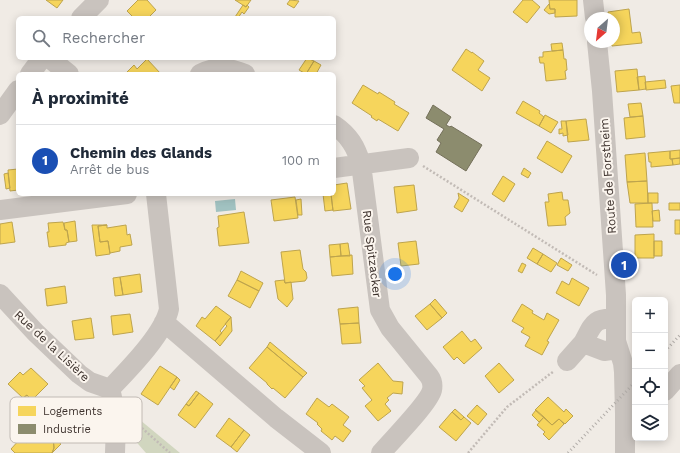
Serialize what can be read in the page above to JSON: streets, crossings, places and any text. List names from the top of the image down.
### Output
{
  "streets": {
    "street": ["Route de Forstheim", "Rue Spitzacker", "Rue de la Lisière"]
  },
  "legend": ["Logements", "Industrie"],
  "north": "bottom left",
  "page": {
    "search": "Rechercher",
    "heading": "À proximité",
    "list": [
      {
        "mark": "1",
        "name": "Chemin des Glands",
        "note": "Arrêt de bus",
        "value": "100 m"
      }
    ],
    "pins": "1",
    "map_buttons": ["+", "−"]
  }
}
